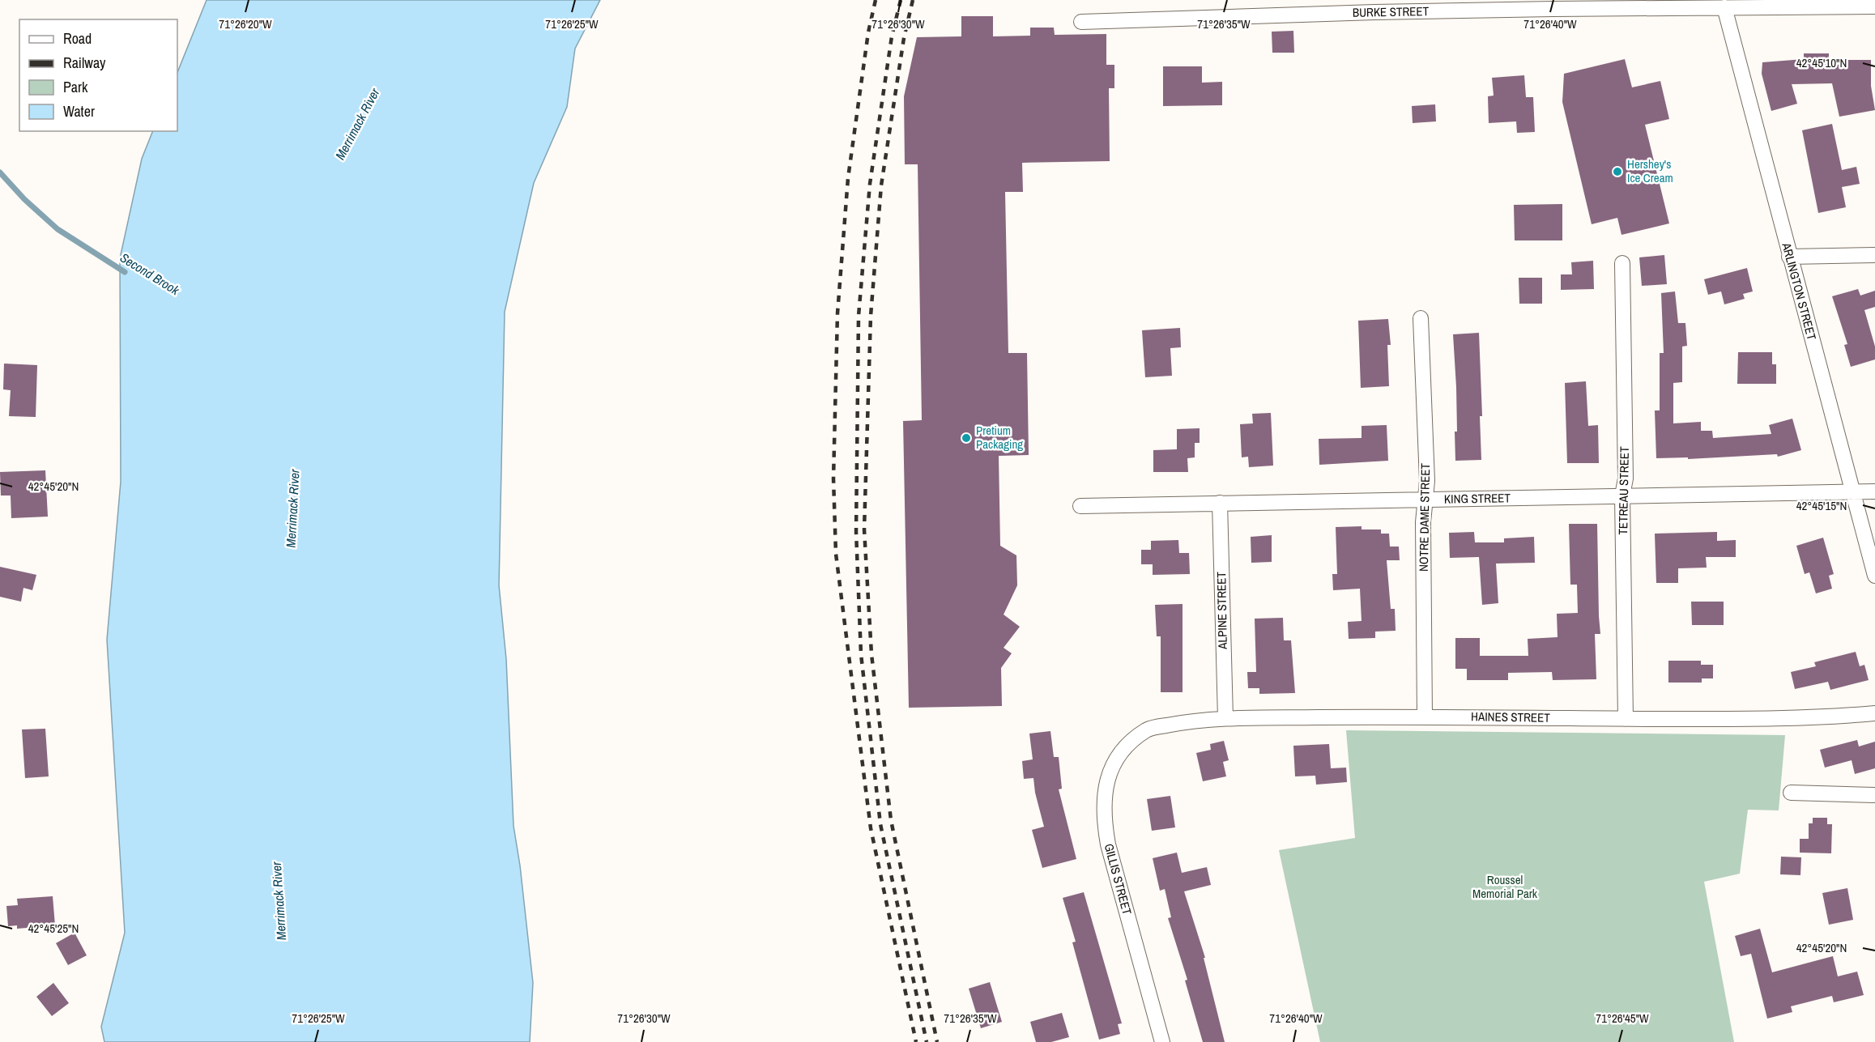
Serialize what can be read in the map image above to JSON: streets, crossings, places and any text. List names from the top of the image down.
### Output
{
  "streets": {
    "street": [
      "BURKE STREET",
      "ARLINGTON STREET",
      "TETREAU STREET",
      "KING STREET",
      "NOTRE DAME STREET",
      "ALPINE STREET",
      "HAINES STREET",
      "GILLIS STREET"
    ]
  },
  "crossings": [
    ["BURKE STREET", "ARLINGTON STREET"],
    ["ARLINGTON STREET", "KING STREET"],
    ["TETREAU STREET", "KING STREET"],
    ["TETREAU STREET", "HAINES STREET"],
    ["KING STREET", "NOTRE DAME STREET"],
    ["KING STREET", "ALPINE STREET"],
    ["NOTRE DAME STREET", "HAINES STREET"],
    ["ALPINE STREET", "HAINES STREET"],
    ["HAINES STREET", "GILLIS STREET"]
  ],
  "water": ["Merrimack River", "Second Brook"],
  "parks": ["Roussel Memorial Park"],
  "places": ["Hershey's Ice Cream", "Pretium Packaging"],
  "legend": [
    "Road",
    "Railway",
    "Park",
    "Water"
  ],
  "coordinates": [
    "71°26'20\"W",
    "71°26'25\"W",
    "71°26'30\"W",
    "71°26'35\"W",
    "71°26'40\"W",
    "42°45'10\"N",
    "42°45'20\"N",
    "42°45'15\"N",
    "42°45'25\"N",
    "71°26'45\"W"
  ]
}
